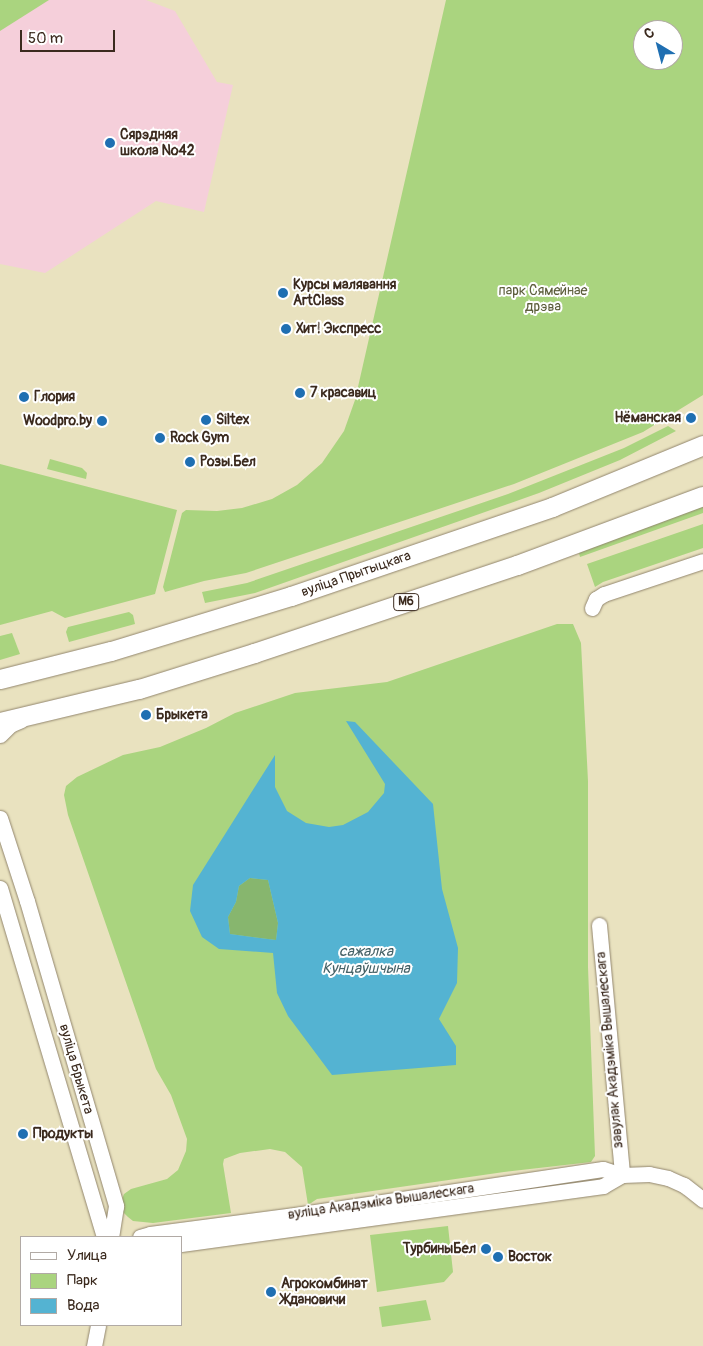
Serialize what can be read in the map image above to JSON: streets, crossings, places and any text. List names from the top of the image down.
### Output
{
  "streets": {
    "main road": ["вуліца Прытыцкага", "М6"],
    "street": ["завулак Акадэміка Вышалескага", "вуліца Брыкета", "вуліца Акадэміка Вышалескага"]
  },
  "crossings": [
    ["завулак Акадэміка Вышалескага", "вуліца Акадэміка Вышалескага"]
  ],
  "water": ["сажалка Кунцаўшчына"],
  "parks": ["парк Сямейнае дрэва"],
  "places": [
    "Сярэдняя школа №42",
    "Курсы малявання ArtClass",
    "Хит! Экспресс",
    "7 красавиц",
    "Глория",
    "Нёманская",
    "Siltex",
    "Woodpro.by",
    "Rock Gym",
    "Розы.Бел",
    "Брыкета",
    "Продукты",
    "ТурбиныБел",
    "Восток",
    "Агрокомбинат Ждановичи"
  ],
  "legend": ["Улица", "Парк", "Вода"],
  "scale_bar": "50 m",
  "north": "top left"
}
